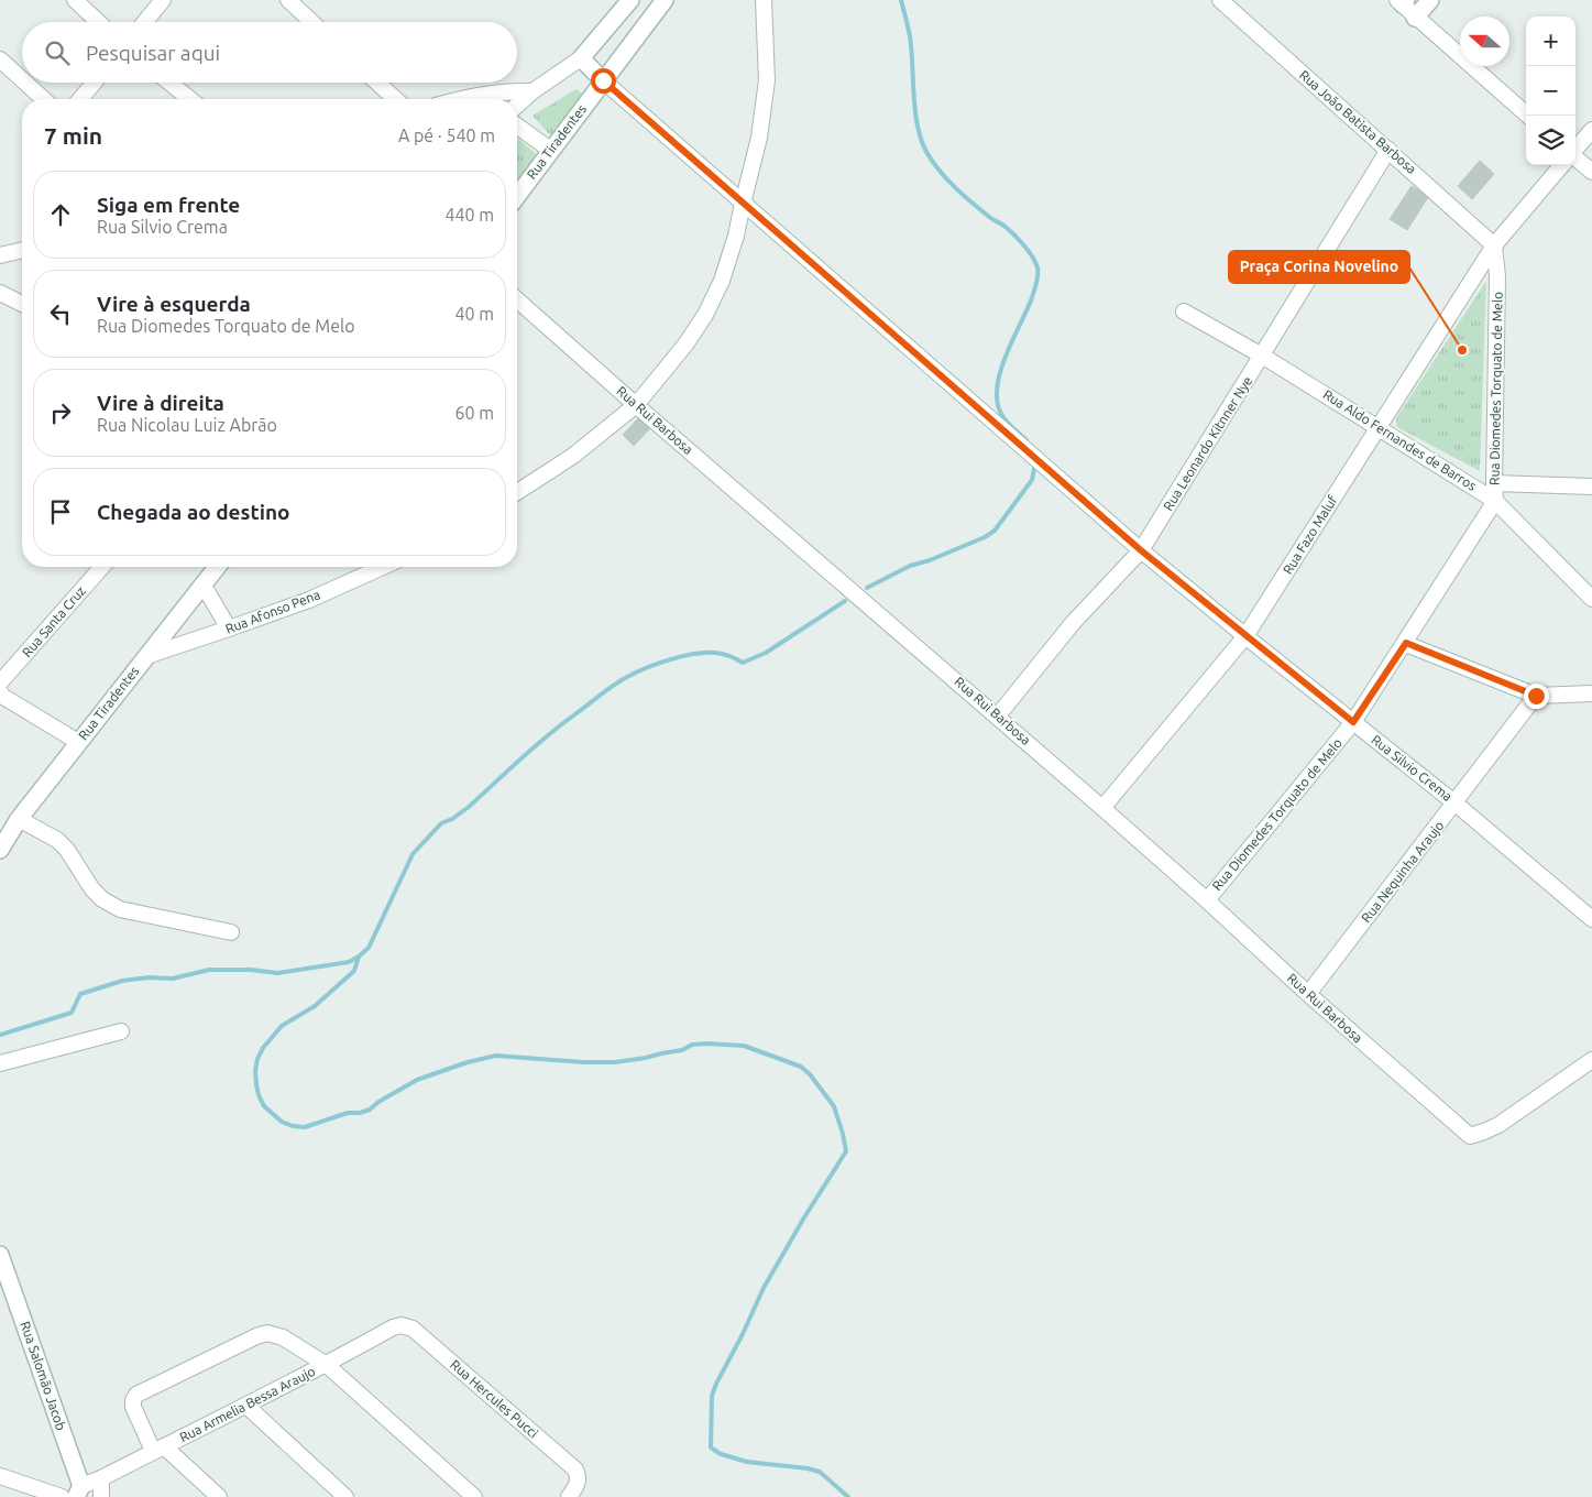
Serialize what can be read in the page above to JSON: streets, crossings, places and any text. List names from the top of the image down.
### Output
{
  "streets": {
    "street": [
      "Rua João Batista Barbosa",
      "Rua Tiradentes",
      "Rua Diomedes Torquato de Melo",
      "Rua Rui Barbosa",
      "Rua Aldo Fernandes de Barros",
      "Rua Leonardo Kitnner Nye",
      "Rua Fazo Maluf",
      "Rua Afonso Pena",
      "Rua Santa Cruz",
      "Rua Silvio Crema",
      "Rua Nequinha Araujo",
      "Rua Salomão Jacob",
      "Rua Hercules Pucci",
      "Rua Armelia Bessa Araujo"
    ]
  },
  "crossings": [
    ["Rua João Batista Barbosa", "Rua Diomedes Torquato de Melo"],
    ["Rua João Batista Barbosa", "Rua Leonardo Kitnner Nye"],
    ["Rua João Batista Barbosa", "Rua Fazo Maluf"],
    ["Rua Tiradentes", "Rua Afonso Pena"],
    ["Rua Tiradentes", "Rua Silvio Crema"],
    ["Rua Diomedes Torquato de Melo", "Rua Rui Barbosa"],
    ["Rua Diomedes Torquato de Melo", "Rua Aldo Fernandes de Barros"],
    ["Rua Diomedes Torquato de Melo", "Rua Fazo Maluf"],
    ["Rua Diomedes Torquato de Melo", "Rua Silvio Crema"],
    ["Rua Rui Barbosa", "Rua Leonardo Kitnner Nye"],
    ["Rua Rui Barbosa", "Rua Fazo Maluf"],
    ["Rua Rui Barbosa", "Rua Nequinha Araujo"],
    ["Rua Aldo Fernandes de Barros", "Rua Leonardo Kitnner Nye"],
    ["Rua Aldo Fernandes de Barros", "Rua Fazo Maluf"],
    ["Rua Leonardo Kitnner Nye", "Rua Silvio Crema"],
    ["Rua Fazo Maluf", "Rua Silvio Crema"],
    ["Rua Silvio Crema", "Rua Nequinha Araujo"],
    ["Rua Salomão Jacob", "Rua Armelia Bessa Araujo"],
    ["Rua Hercules Pucci", "Rua Armelia Bessa Araujo"]
  ],
  "places": ["Praça Corina Novelino"],
  "north": "left",
  "page": {
    "map_buttons": ["+", "−"],
    "search": "Pesquisar aqui",
    "heading": ["7 min", "A pé · 540 m"],
    "list": [
      ["Siga em frente", "Rua Silvio Crema", "440 m"],
      ["Vire à esquerda", "Rua Diomedes Torquato de Melo", "40 m"],
      ["Vire à direita", "Rua Nicolau Luiz Abrão", "60 m"],
      "Chegada ao destino"
    ]
  }
}
